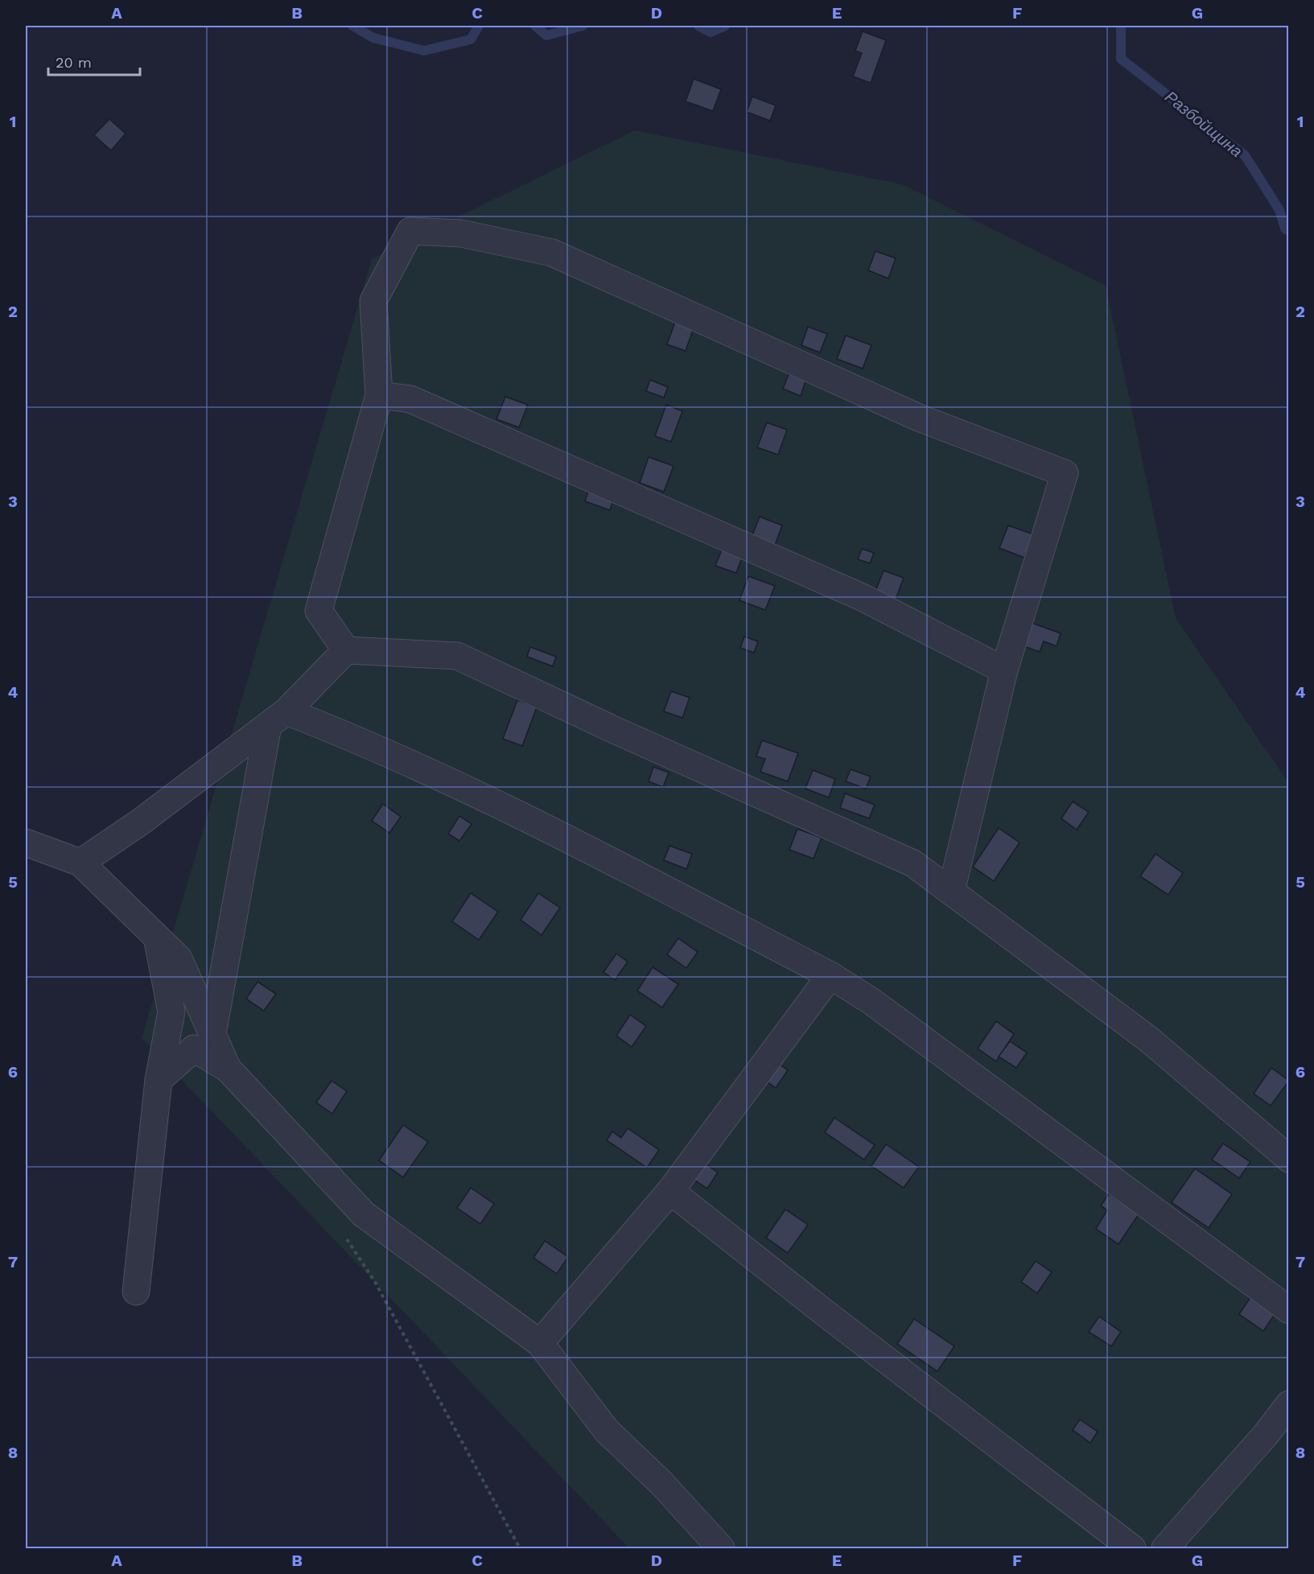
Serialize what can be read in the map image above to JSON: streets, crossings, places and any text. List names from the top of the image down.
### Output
{
  "water": ["Разбойщина"],
  "scale_bar": "20 m",
  "grid": {
    "columns": [
      "A",
      "B",
      "C",
      "D",
      "E",
      "F",
      "G"
    ],
    "rows": [
      "1",
      "2",
      "3",
      "4",
      "5",
      "6",
      "7",
      "8"
    ]
  }
}
